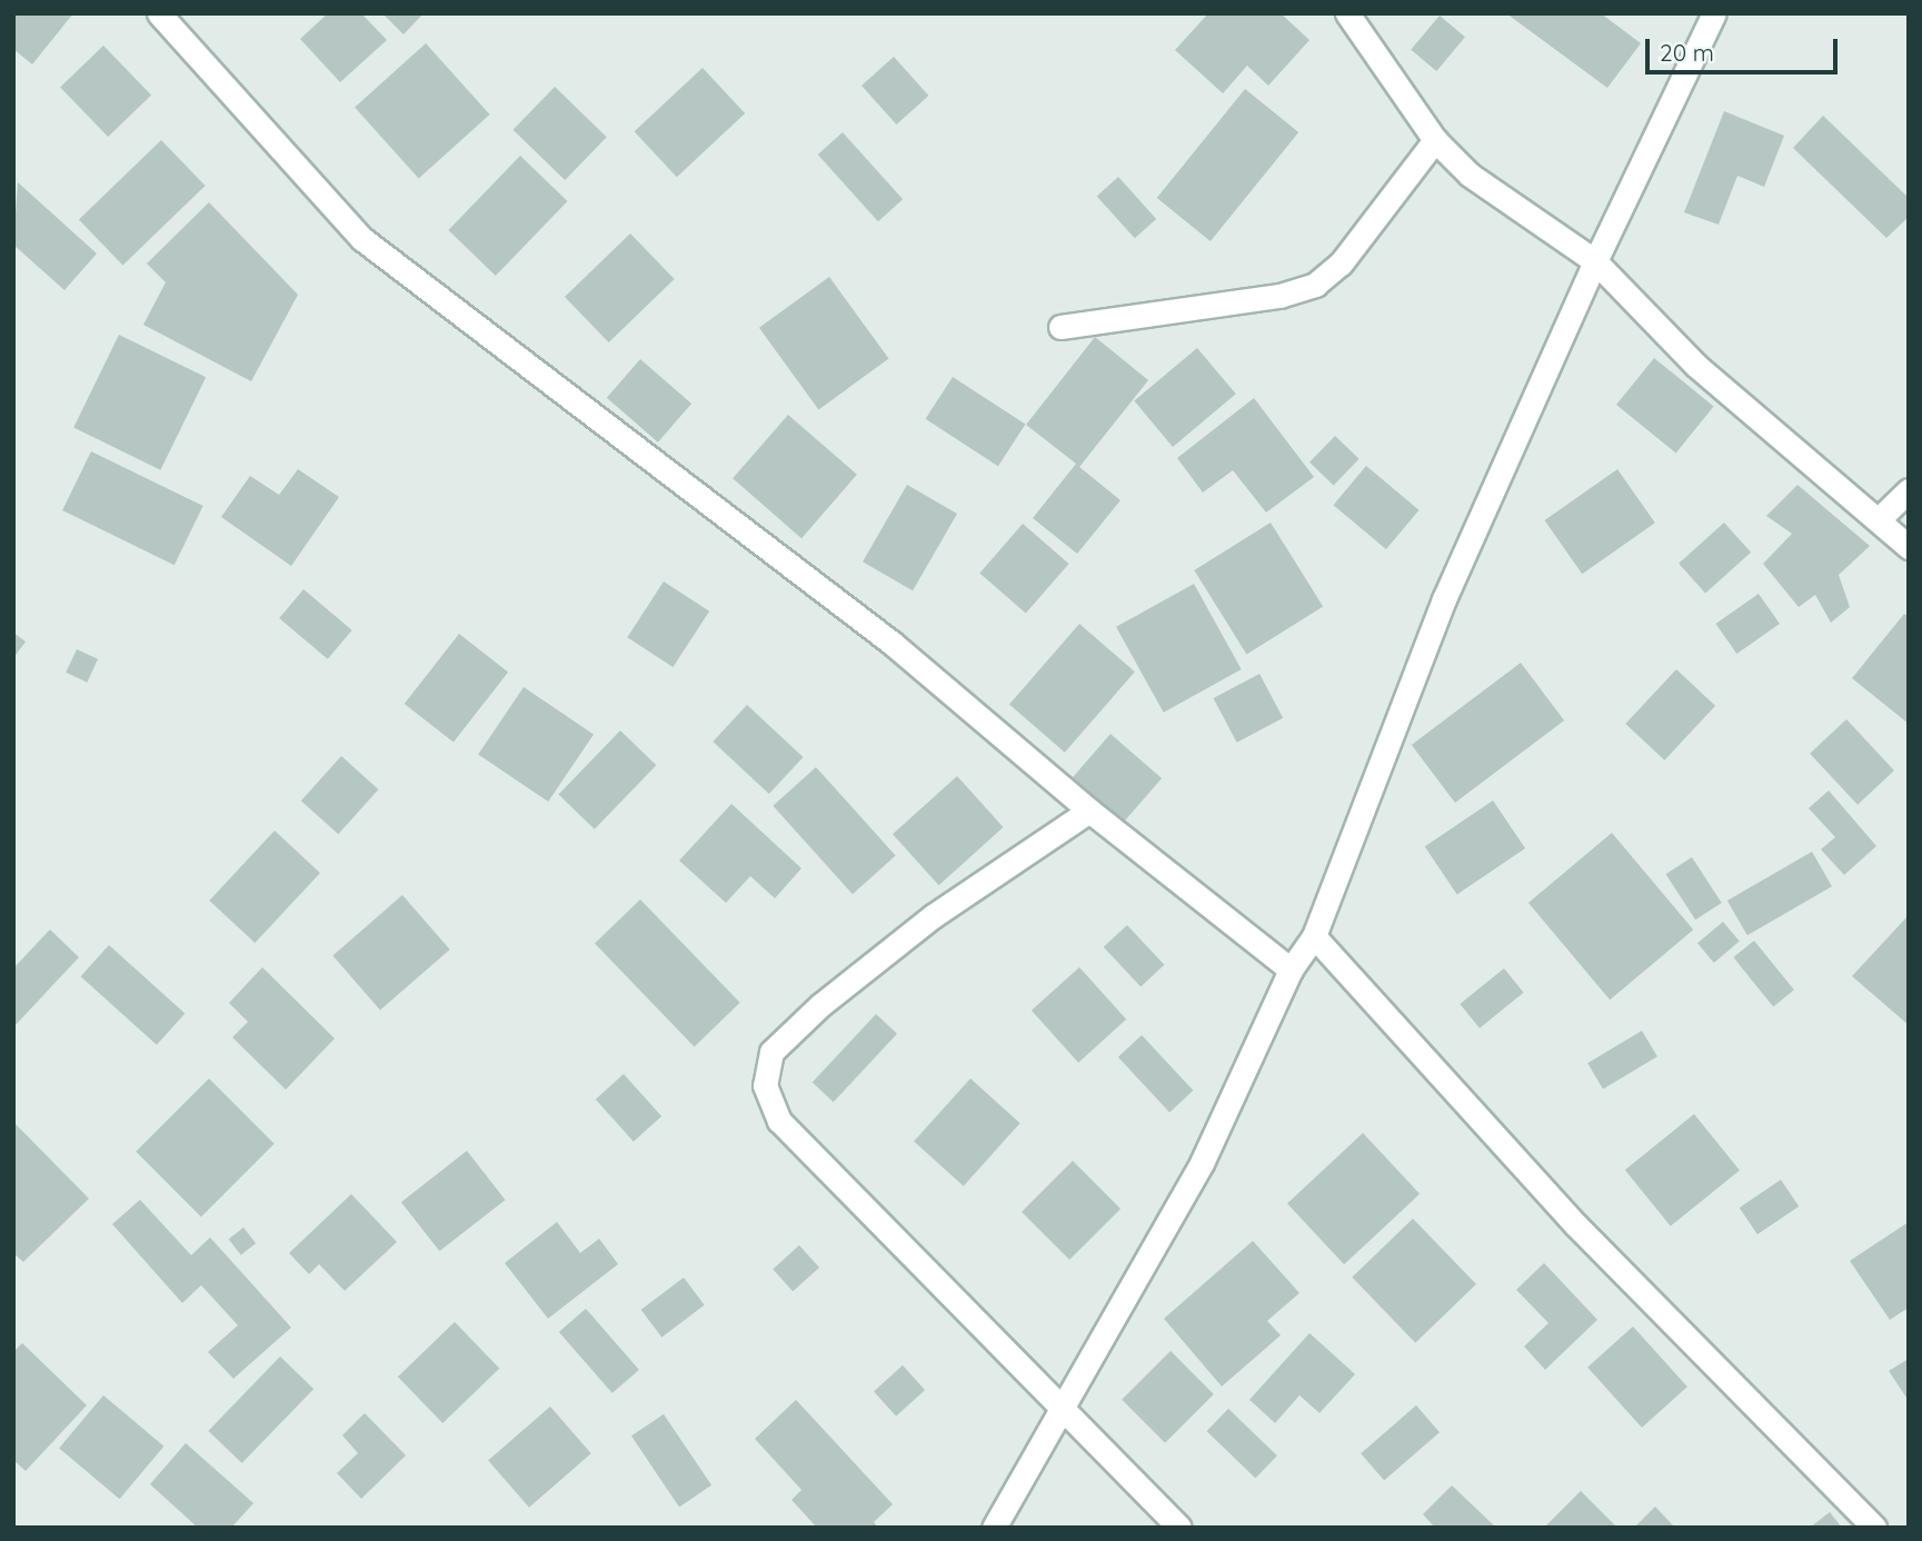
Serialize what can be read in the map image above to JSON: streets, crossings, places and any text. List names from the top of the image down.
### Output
{
  "scale_bar": "20 m"
}
